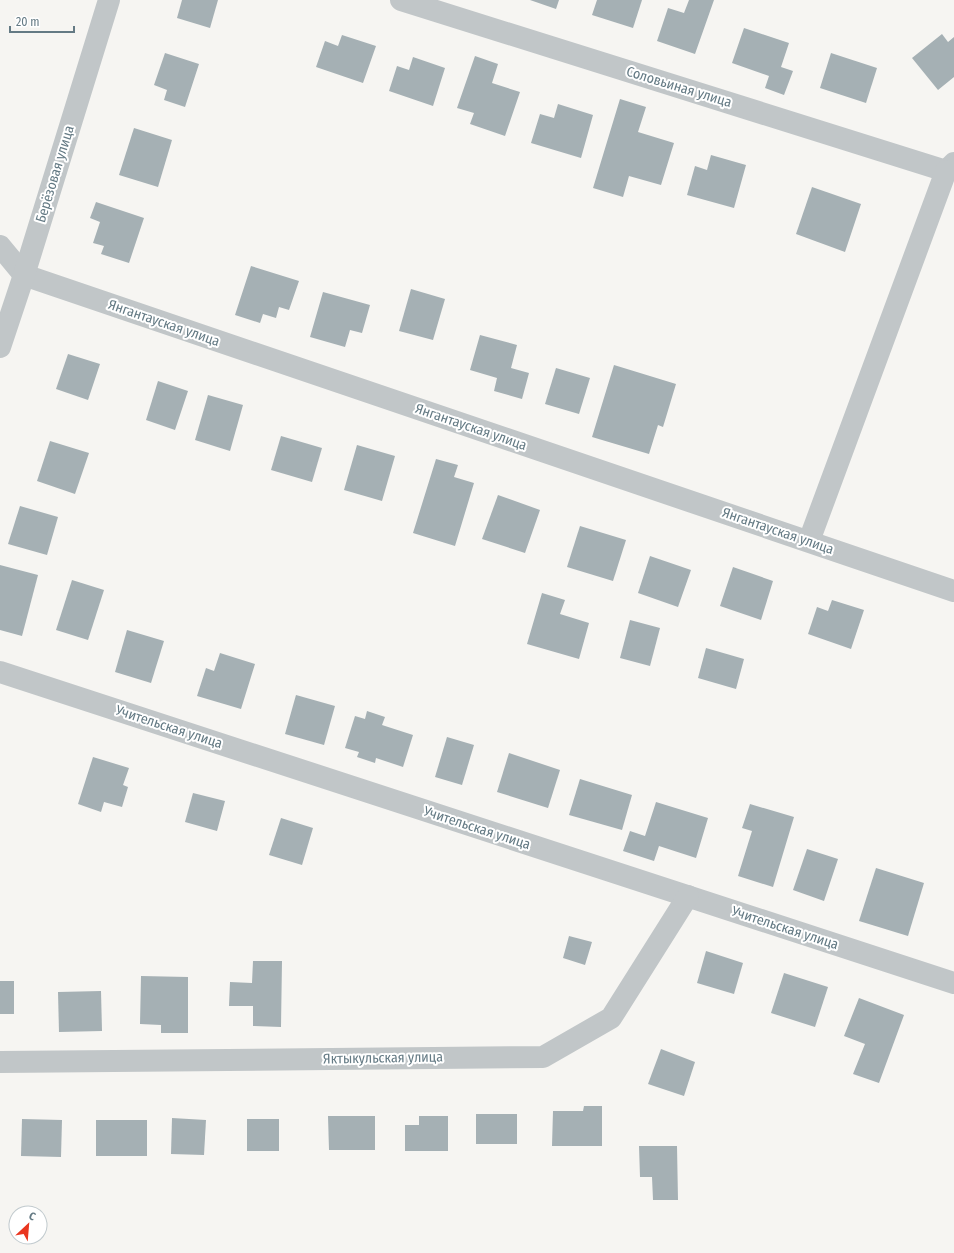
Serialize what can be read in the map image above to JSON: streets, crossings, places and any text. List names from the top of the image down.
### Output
{
  "streets": {
    "street": [
      "Соловьиная улица",
      "Берёзовая улица",
      "Янгантауская улица",
      "Учительская улица",
      "Яктыкульская улица"
    ]
  },
  "crossings": [
    ["Берёзовая улица", "Янгантауская улица"],
    ["Учительская улица", "Яктыкульская улица"]
  ],
  "scale_bar": "20 m",
  "north": "top right"
}
